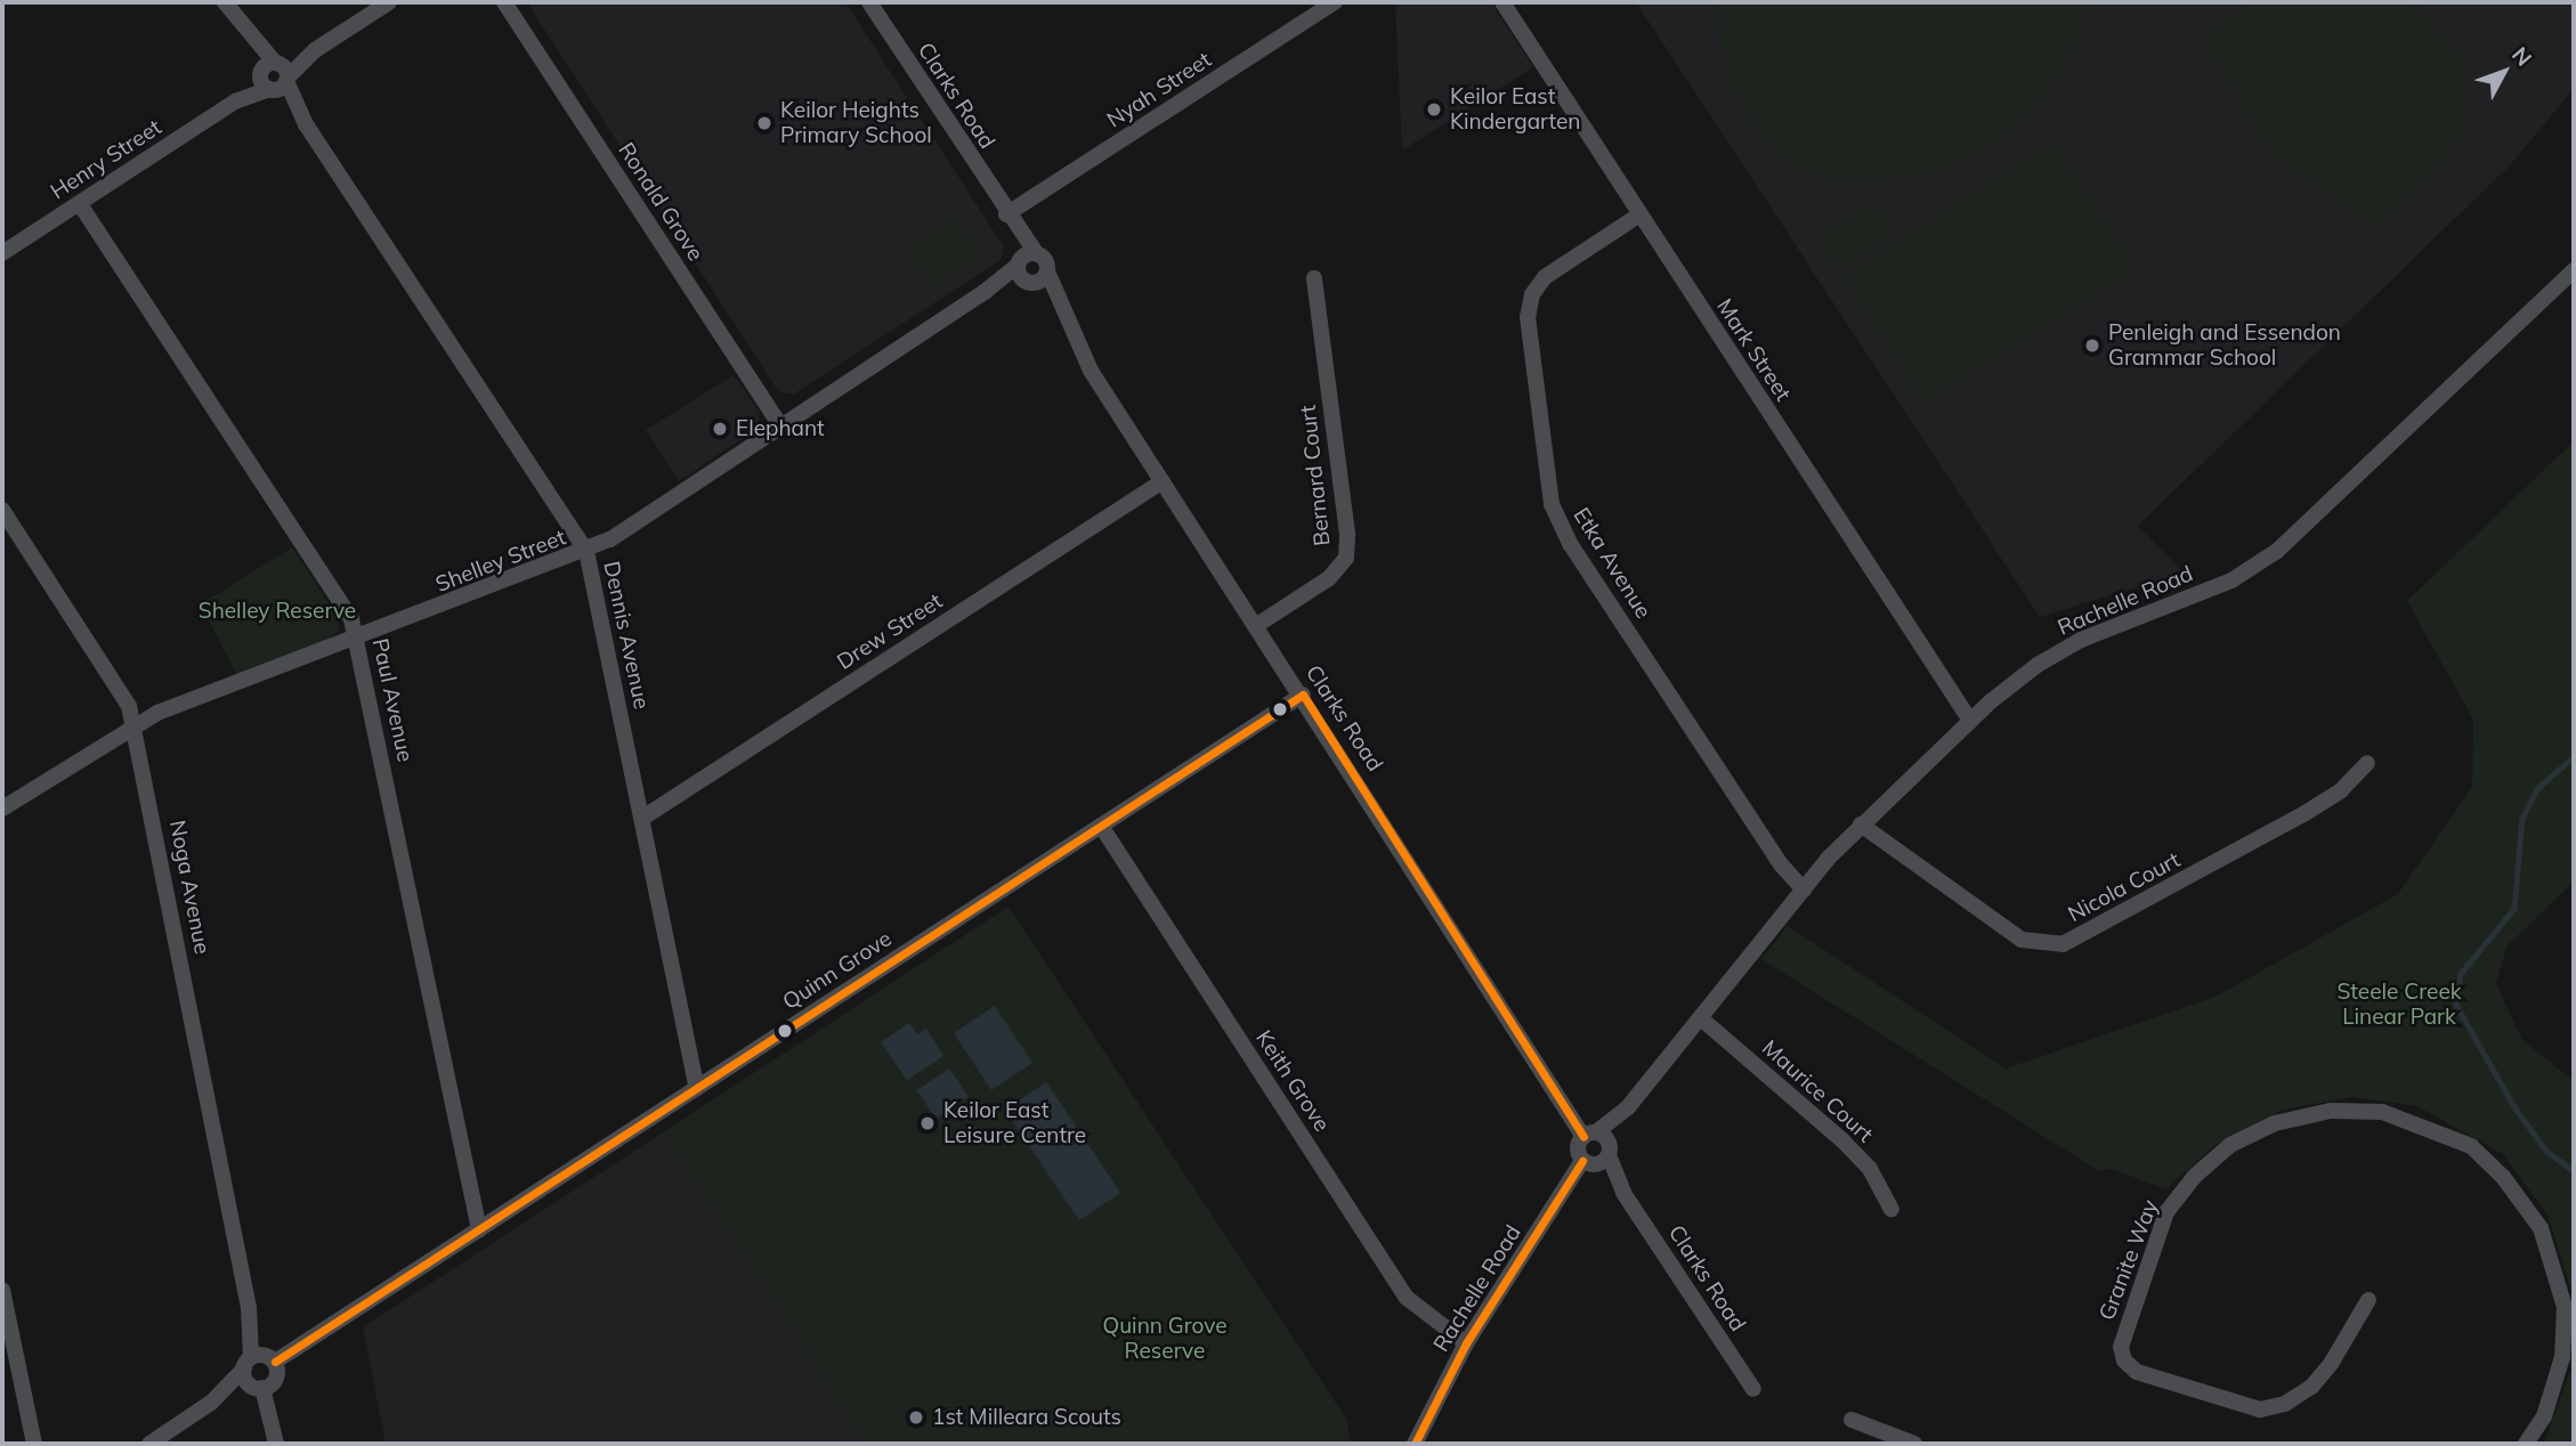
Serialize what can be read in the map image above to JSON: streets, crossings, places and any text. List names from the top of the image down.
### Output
{
  "streets": {
    "street": [
      "Nyah Street",
      "Clarks Road",
      "Henry Street",
      "Ronald Grove",
      "Mark Street",
      "Bernard Court",
      "Shelley Street",
      "Etka Avenue",
      "Rachelle Road",
      "Drew Street",
      "Dennis Avenue",
      "Paul Avenue",
      "Noga Avenue",
      "Nicola Court",
      "Quinn Grove",
      "Keith Grove",
      "Maurice Court",
      "Granite Way"
    ]
  },
  "crossings": [
    ["Nyah Street", "Clarks Road"],
    ["Clarks Road", "Bernard Court"],
    ["Clarks Road", "Shelley Street"],
    ["Clarks Road", "Rachelle Road"],
    ["Clarks Road", "Drew Street"],
    ["Clarks Road", "Quinn Grove"],
    ["Henry Street", "Dennis Avenue"],
    ["Henry Street", "Paul Avenue"],
    ["Ronald Grove", "Shelley Street"],
    ["Mark Street", "Etka Avenue"],
    ["Mark Street", "Rachelle Road"],
    ["Shelley Street", "Dennis Avenue"],
    ["Shelley Street", "Paul Avenue"],
    ["Shelley Street", "Noga Avenue"],
    ["Etka Avenue", "Rachelle Road"],
    ["Rachelle Road", "Nicola Court"],
    ["Rachelle Road", "Keith Grove"],
    ["Rachelle Road", "Maurice Court"],
    ["Drew Street", "Dennis Avenue"],
    ["Dennis Avenue", "Quinn Grove"],
    ["Paul Avenue", "Quinn Grove"],
    ["Noga Avenue", "Quinn Grove"],
    ["Quinn Grove", "Keith Grove"]
  ],
  "parks": ["Shelley Reserve", "Steele Creek Linear Park", "Quinn Grove Reserve"],
  "places": [
    "Keilor East Kindergarten",
    "Keilor Heights Primary School",
    "Penleigh and Essendon Grammar School",
    "Elephant",
    "Keilor East Leisure Centre",
    "1st Milleara Scouts"
  ],
  "north": "top right"
}
